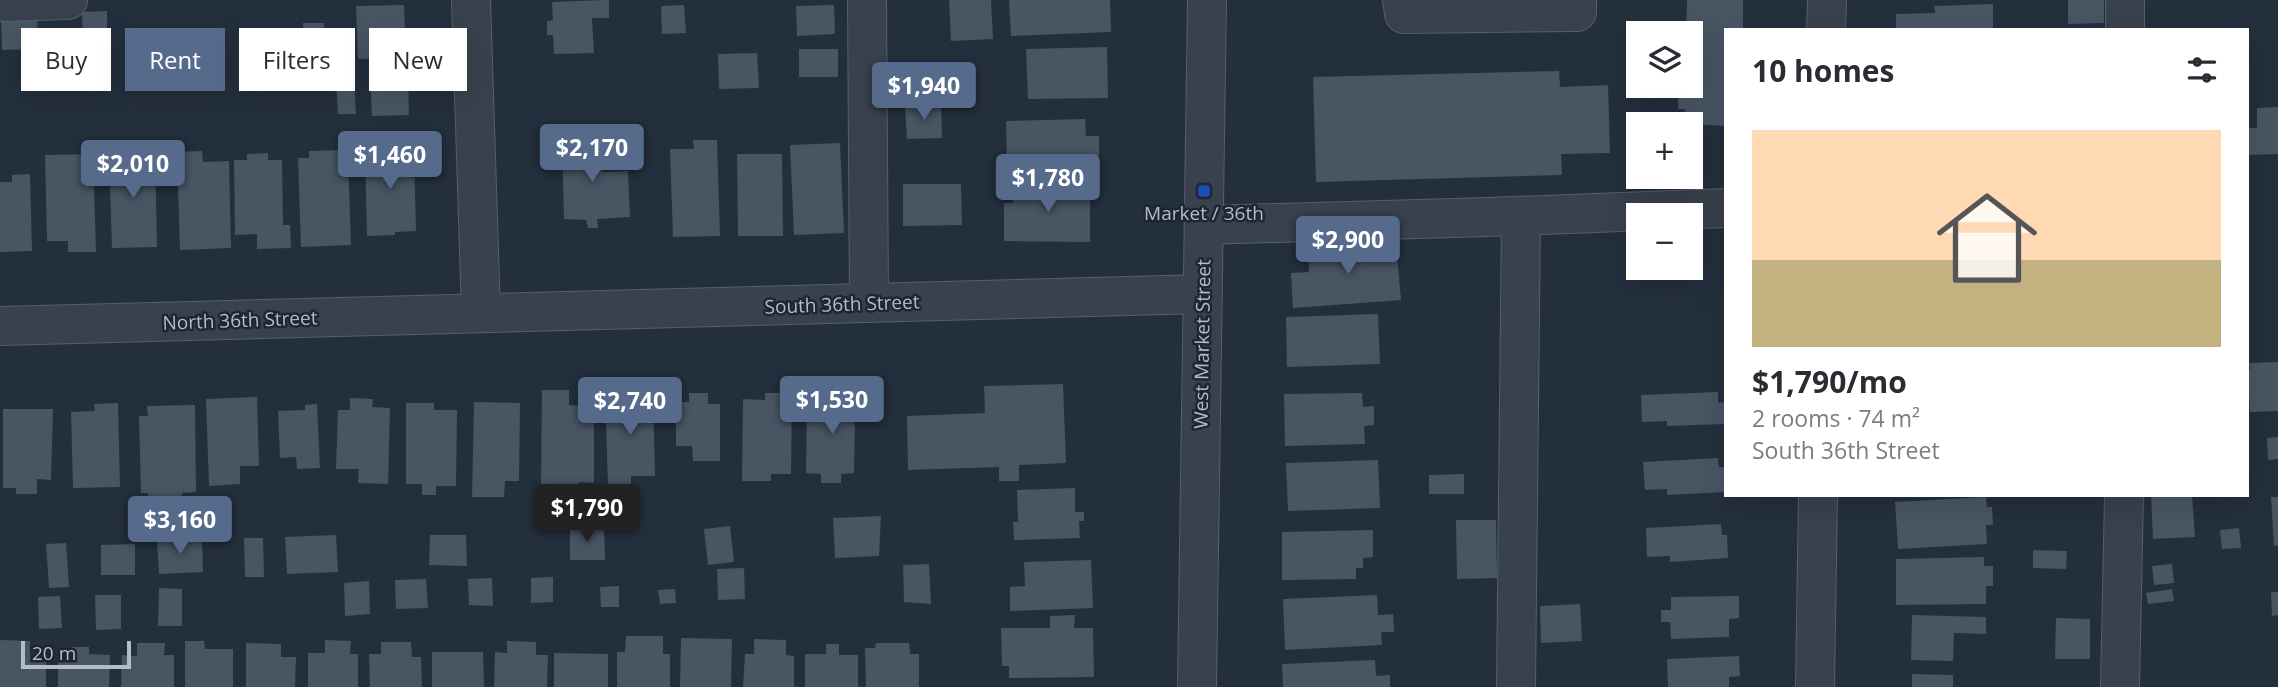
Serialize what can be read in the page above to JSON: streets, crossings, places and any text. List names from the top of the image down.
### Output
{
  "streets": {
    "street": ["South 36th Street", "North 36th Street", "West Market Street"]
  },
  "crossings": [
    ["South 36th Street", "North 36th Street"],
    ["South 36th Street", "West Market Street"]
  ],
  "places": {
    "transit": ["Market / 36th"]
  },
  "scale_bar": "20 m",
  "page": {
    "map_buttons": ["+", "−"],
    "chip": [
      "Buy",
      "Rent",
      "Filters",
      "New"
    ],
    "heading": "10 homes",
    "price": [
      "$1,940",
      "$2,170",
      "$1,460",
      "$2,010",
      "$1,780",
      "$2,900",
      "$1,530",
      "$2,740",
      "$1,790",
      "$3,160"
    ],
    "list": [
      {
        "name": "$1,790/mo",
        "note": "2 rooms · 74 m² · South 36th Street"
      }
    ],
    "scale": "20 m"
  }
}
